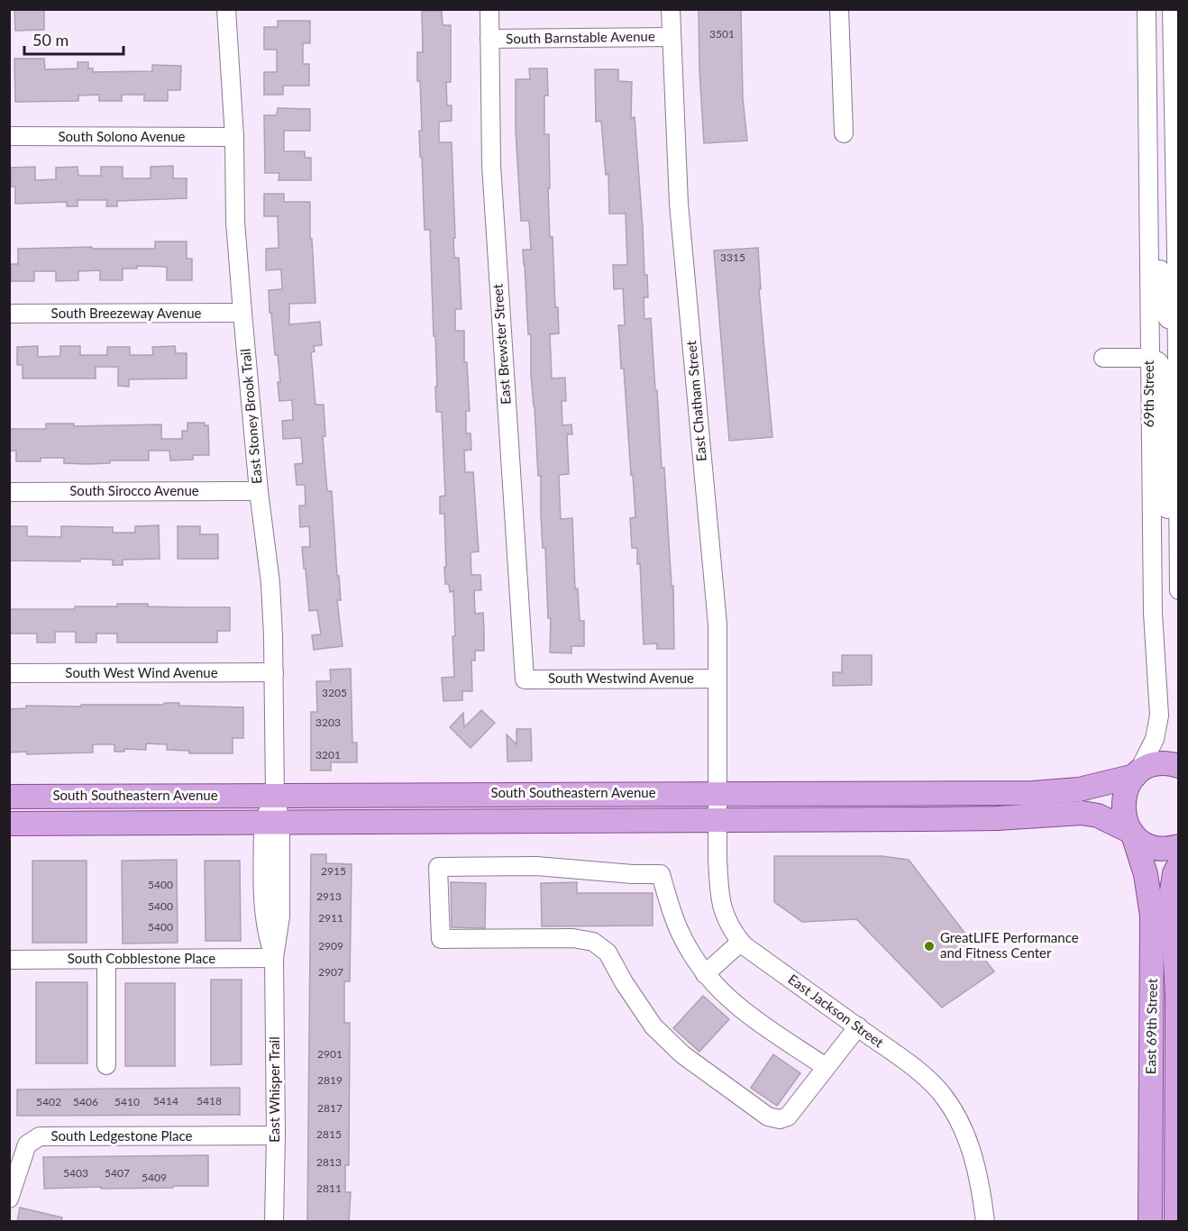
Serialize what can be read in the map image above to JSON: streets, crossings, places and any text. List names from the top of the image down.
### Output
{
  "streets": {
    "main road": ["South Southeastern Avenue", "East 69th Street"],
    "street": [
      "South Barnstable Avenue",
      "South Solono Avenue",
      "South Breezeway Avenue",
      "East Brewster Street",
      "69th Street",
      "East Chatham Street",
      "East Stoney Brook Trail",
      "South Sirocco Avenue",
      "South West Wind Avenue",
      "South Westwind Avenue",
      "South Cobblestone Place",
      "East Jackson Street",
      "East Whisper Trail",
      "South Ledgestone Place"
    ]
  },
  "crossings": [
    ["South Barnstable Avenue", "East Brewster Street"],
    ["South Barnstable Avenue", "East Chatham Street"],
    ["South Solono Avenue", "East Stoney Brook Trail"],
    ["South Breezeway Avenue", "East Stoney Brook Trail"],
    ["East Brewster Street", "South Westwind Avenue"],
    ["69th Street", "South Southeastern Avenue"],
    ["69th Street", "East 69th Street"],
    ["East Chatham Street", "South Westwind Avenue"],
    ["East Chatham Street", "South Southeastern Avenue"],
    ["East Chatham Street", "East Jackson Street"],
    ["East Stoney Brook Trail", "South Sirocco Avenue"],
    ["East Stoney Brook Trail", "South West Wind Avenue"],
    ["East Stoney Brook Trail", "South Southeastern Avenue"],
    ["East Stoney Brook Trail", "East Whisper Trail"],
    ["South Southeastern Avenue", "East Jackson Street"],
    ["South Southeastern Avenue", "East 69th Street"],
    ["South Southeastern Avenue", "East Whisper Trail"],
    ["South Cobblestone Place", "East Whisper Trail"],
    ["East Whisper Trail", "South Ledgestone Place"]
  ],
  "places": ["GreatLIFE Performance and Fitness Center"],
  "house_numbers": [
    "3501",
    "3315",
    "3205",
    "3203",
    "3201",
    "2915",
    "5400",
    "2913",
    "5400",
    "2911",
    "5400",
    "2909",
    "2907",
    "2901",
    "2819",
    "5414",
    "5418",
    "5402",
    "5406",
    "5410",
    "2817",
    "2815",
    "2813",
    "5403",
    "5407",
    "5409",
    "2811"
  ],
  "scale_bar": "50 m"
}
